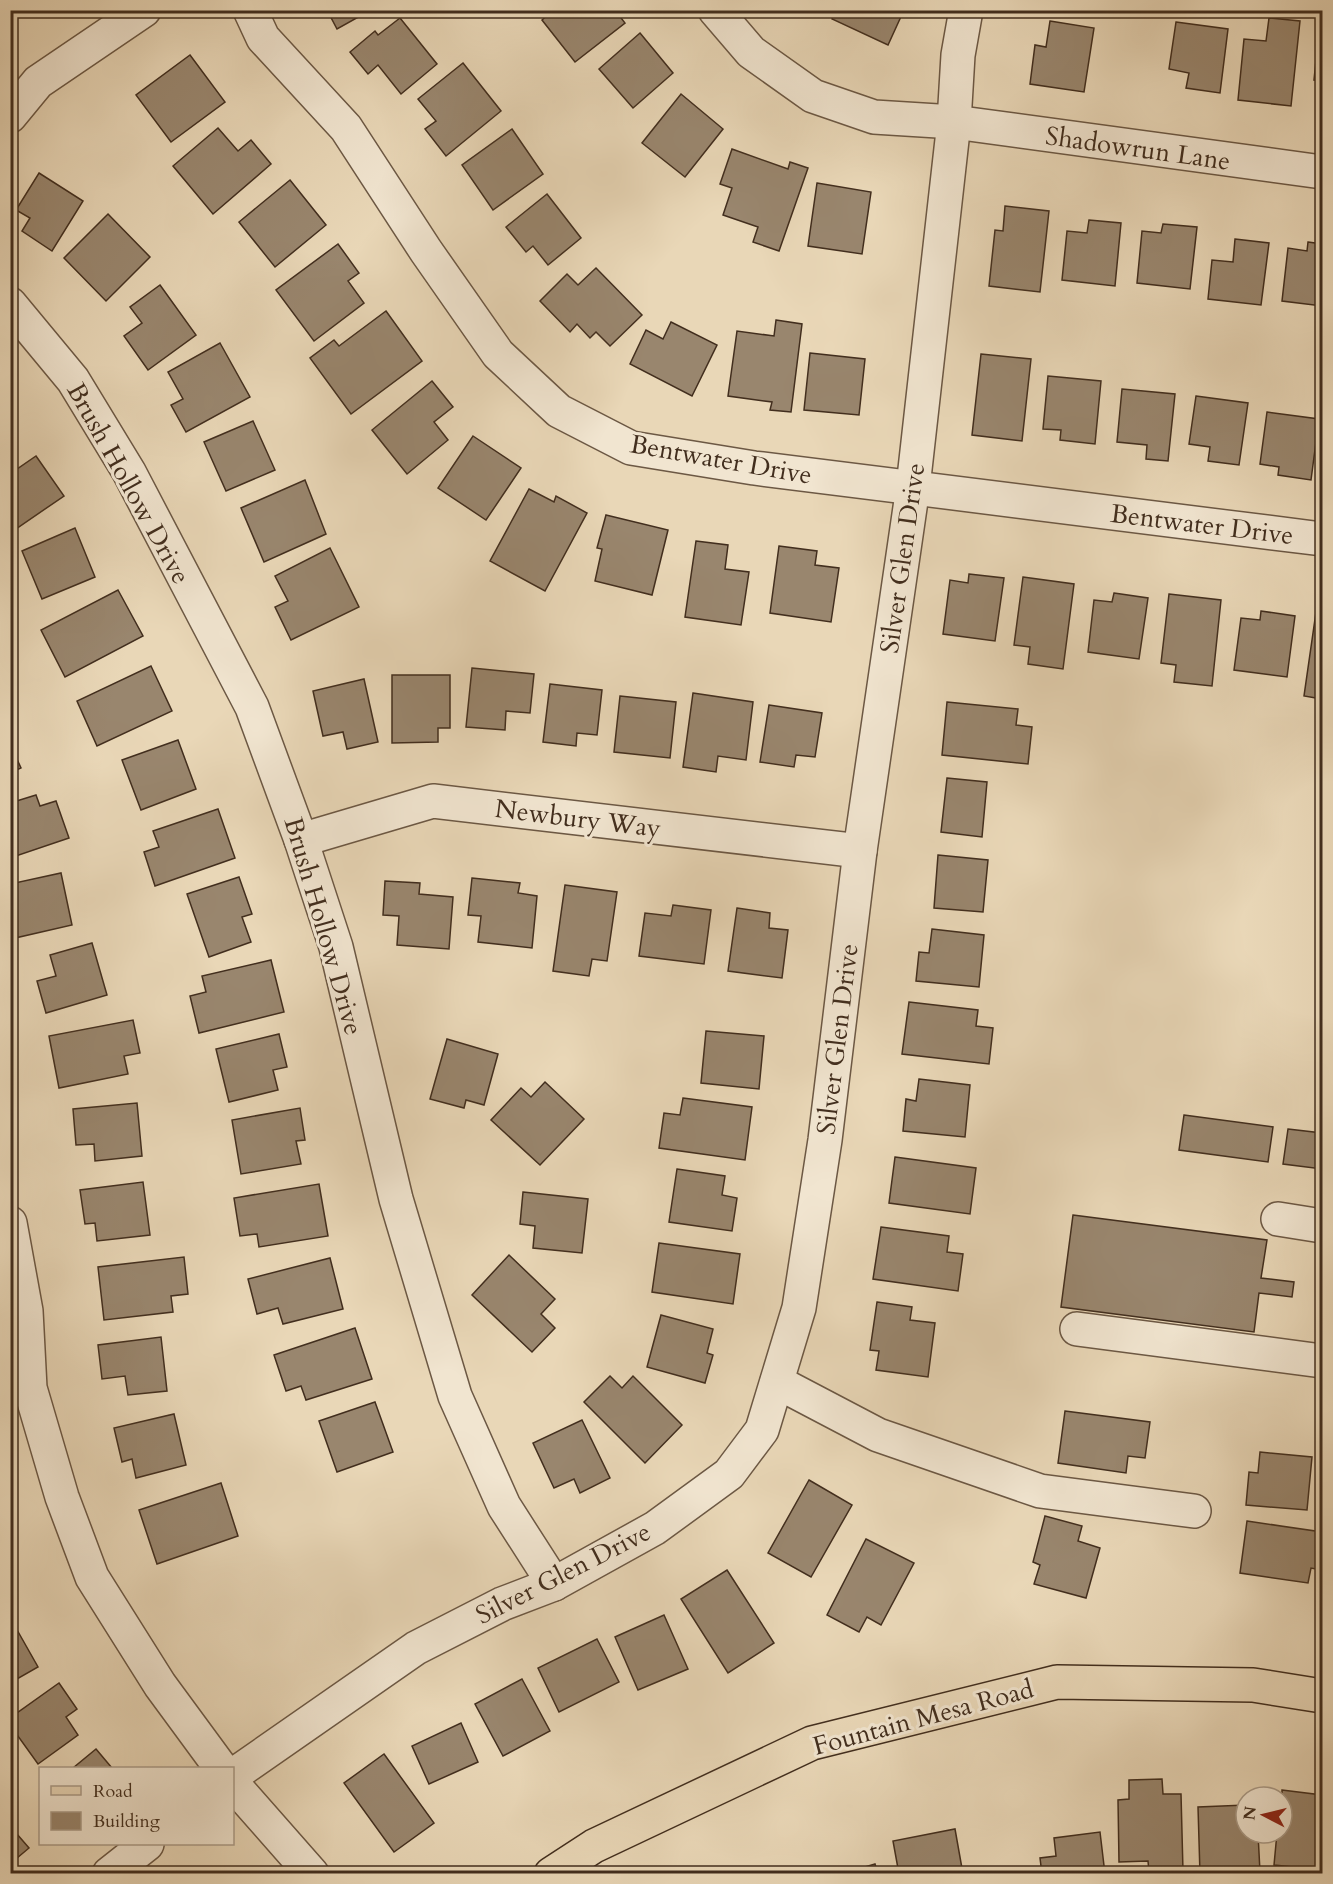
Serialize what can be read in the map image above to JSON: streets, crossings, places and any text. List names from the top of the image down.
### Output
{
  "streets": {
    "main road": ["Fountain Mesa Road"],
    "street": [
      "Shadowrun Lane",
      "Bentwater Drive",
      "Brush Hollow Drive",
      "Silver Glen Drive",
      "Newbury Way"
    ]
  },
  "crossings": [
    ["Shadowrun Lane", "Silver Glen Drive"],
    ["Bentwater Drive", "Silver Glen Drive"],
    ["Brush Hollow Drive", "Silver Glen Drive"],
    ["Brush Hollow Drive", "Newbury Way"],
    ["Silver Glen Drive", "Newbury Way"]
  ],
  "legend": ["Road", "Building"],
  "north": "left"
}
